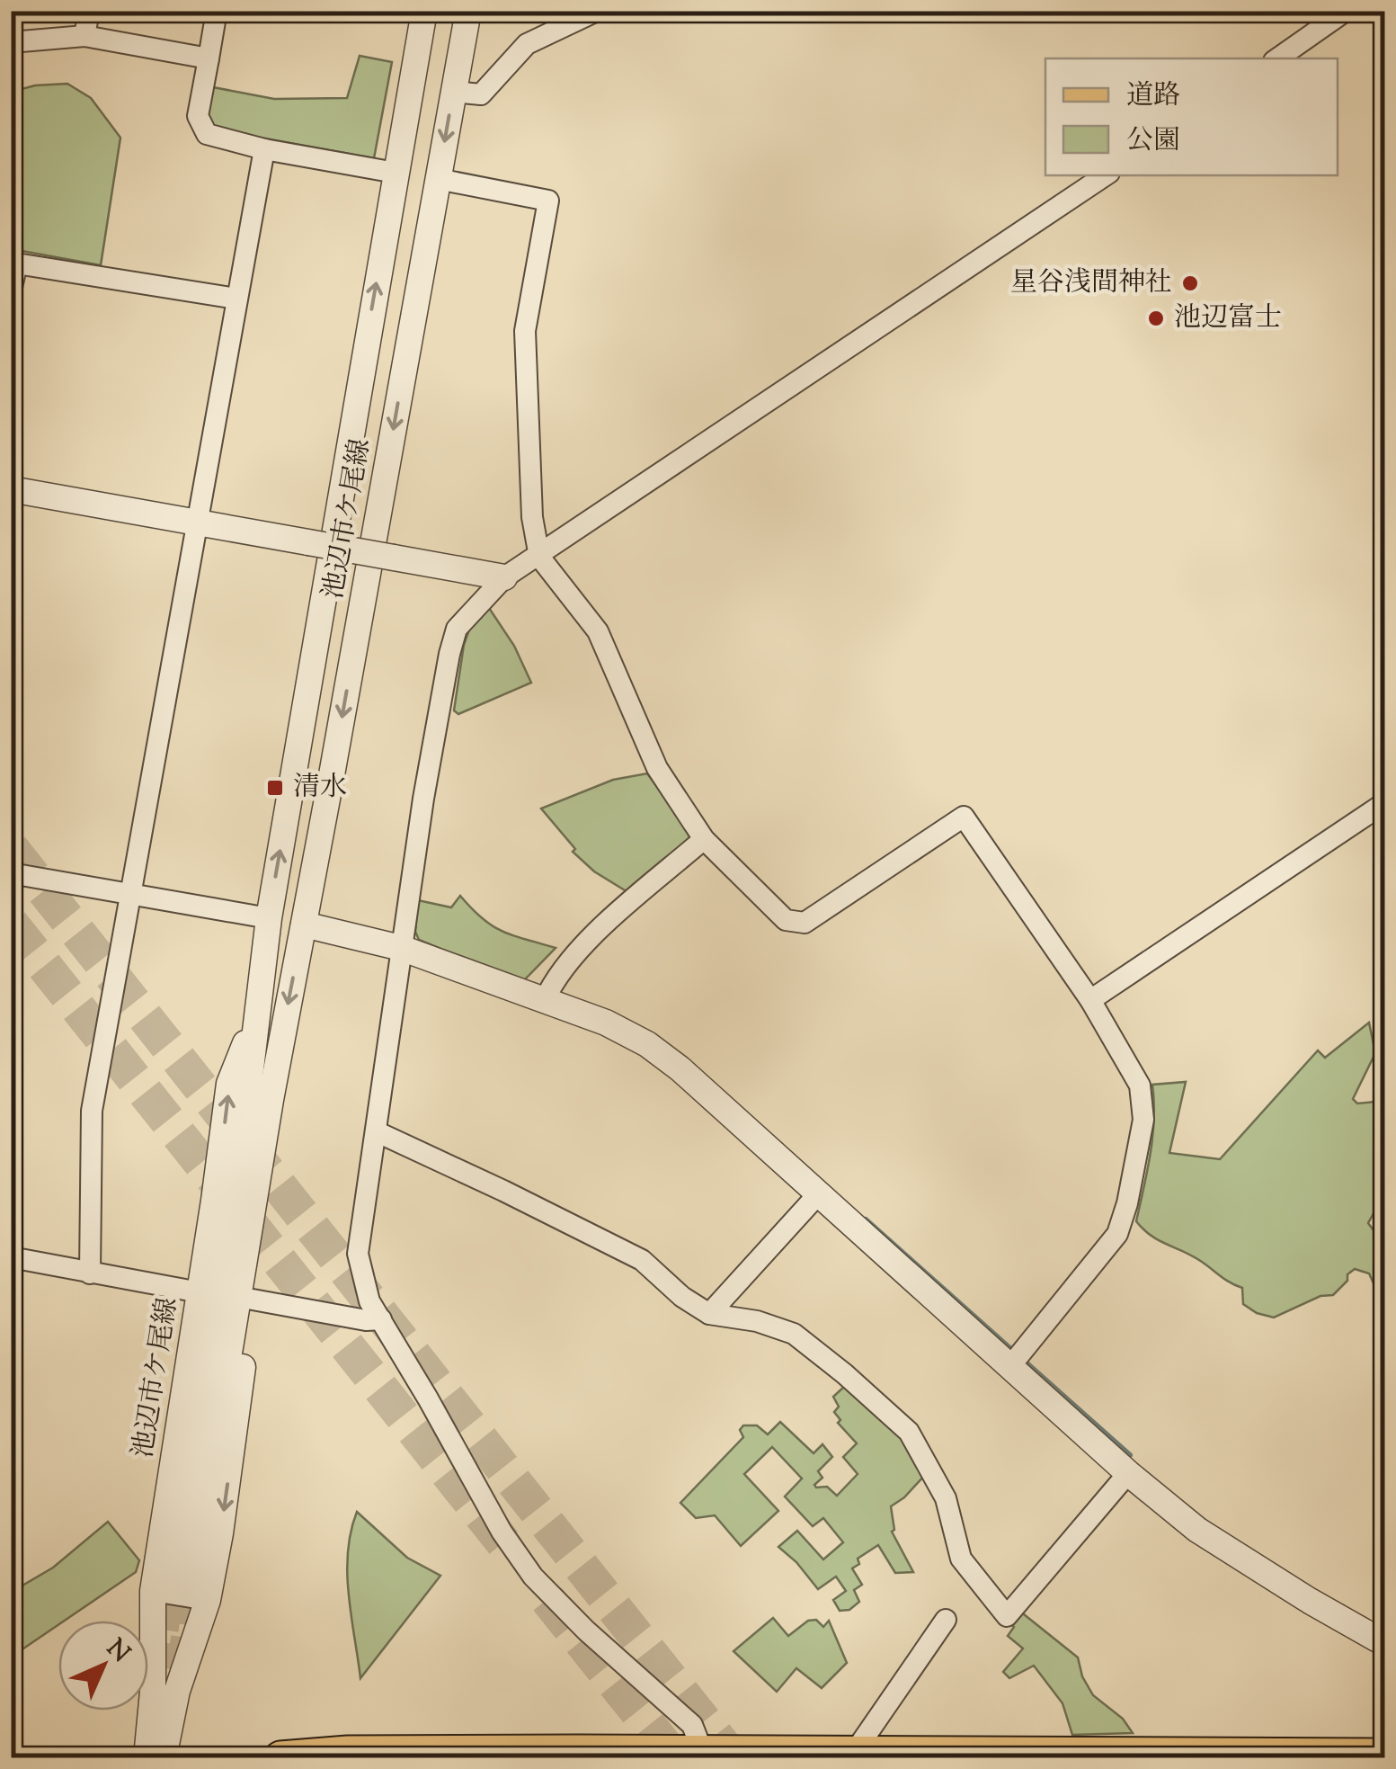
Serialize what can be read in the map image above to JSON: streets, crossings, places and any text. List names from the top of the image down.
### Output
{
  "streets": {
    "street": ["池辺市ケ尾線"]
  },
  "places": {
    "other": ["星谷浅間神社", "池辺富士"],
    "transit": ["清水"]
  },
  "legend": ["道路", "公園"],
  "north": "top right"
}
